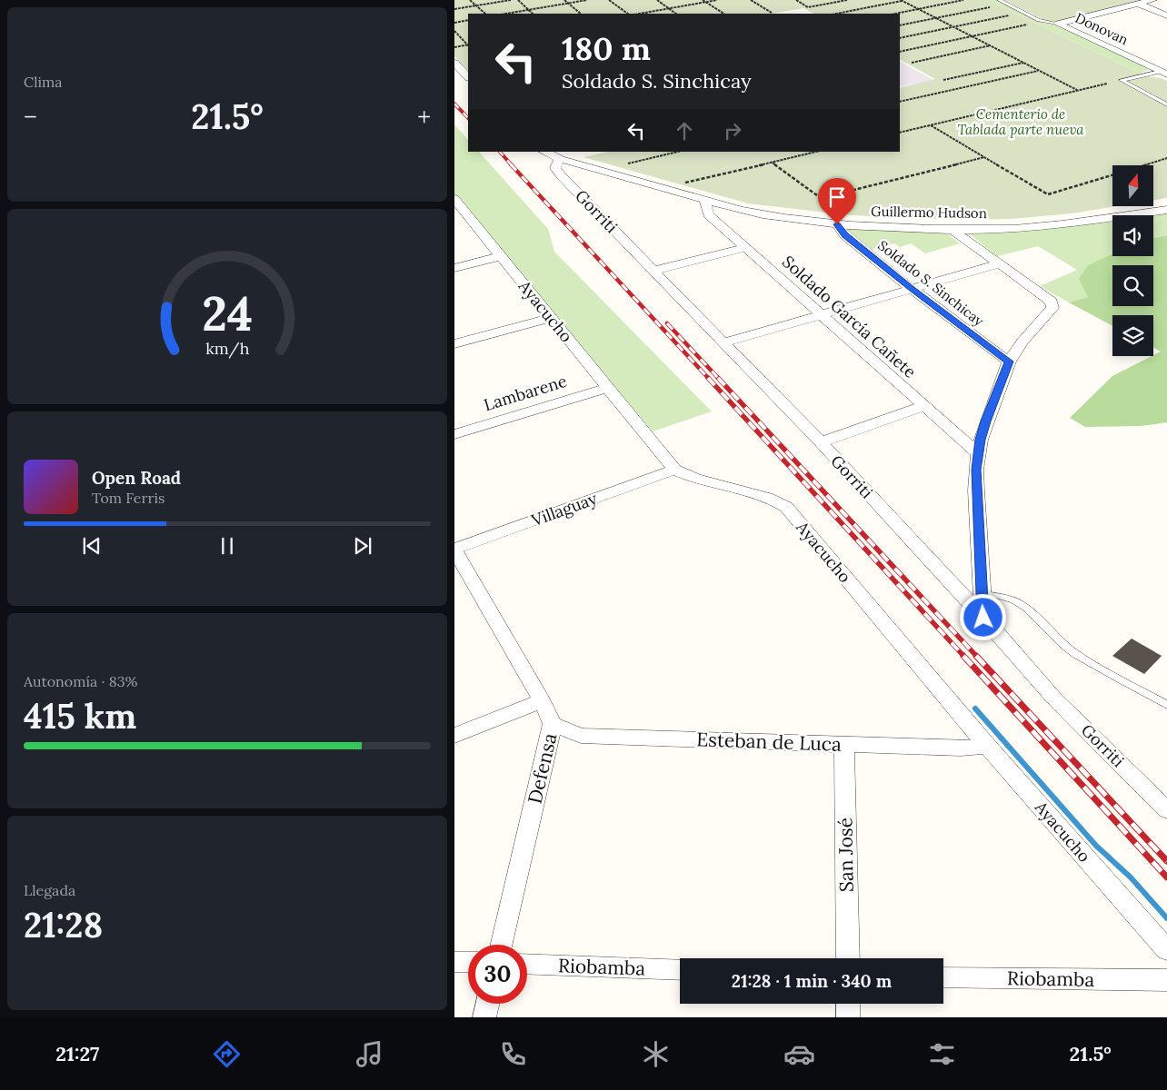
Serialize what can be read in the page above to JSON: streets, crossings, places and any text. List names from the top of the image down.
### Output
{
  "streets": {
    "street": [
      "Donovan",
      "Gorriti",
      "Guillermo Hudson",
      "Soldado S. Sinchicay",
      "Ayacucho",
      "Soldado García Cañete",
      "Lambarene",
      "Villaguay",
      "Esteban de Luca",
      "Defensa",
      "San José",
      "Riobamba"
    ]
  },
  "crossings": [
    ["Gorriti", "Guillermo Hudson"],
    ["Guillermo Hudson", "Soldado S. Sinchicay"],
    ["Guillermo Hudson", "Soldado García Cañete"],
    ["Ayacucho", "Lambarene"],
    ["Ayacucho", "Villaguay"],
    ["Ayacucho", "Esteban de Luca"],
    ["Villaguay", "Defensa"],
    ["Esteban de Luca", "Defensa"],
    ["Esteban de Luca", "San José"]
  ],
  "parks": ["Cementerio de Tablada parte nueva"],
  "north": "top",
  "page": {
    "tile": [
      "Clima",
      ["Autonomía · 83%", "415 km"],
      ["Llegada", "21:28"]
    ],
    "turn": ["180 m", "Soldado S. Sinchicay"],
    "heat": ["−", "21.5°", "+"],
    "song": ["Open Road", "Tom Ferris"],
    "limit": "30",
    "trip": "21:28 · 1 min · 340 m",
    "tabs": ["21:27", "21.5°"],
    "gauge": ["24", "km/h"]
  }
}
